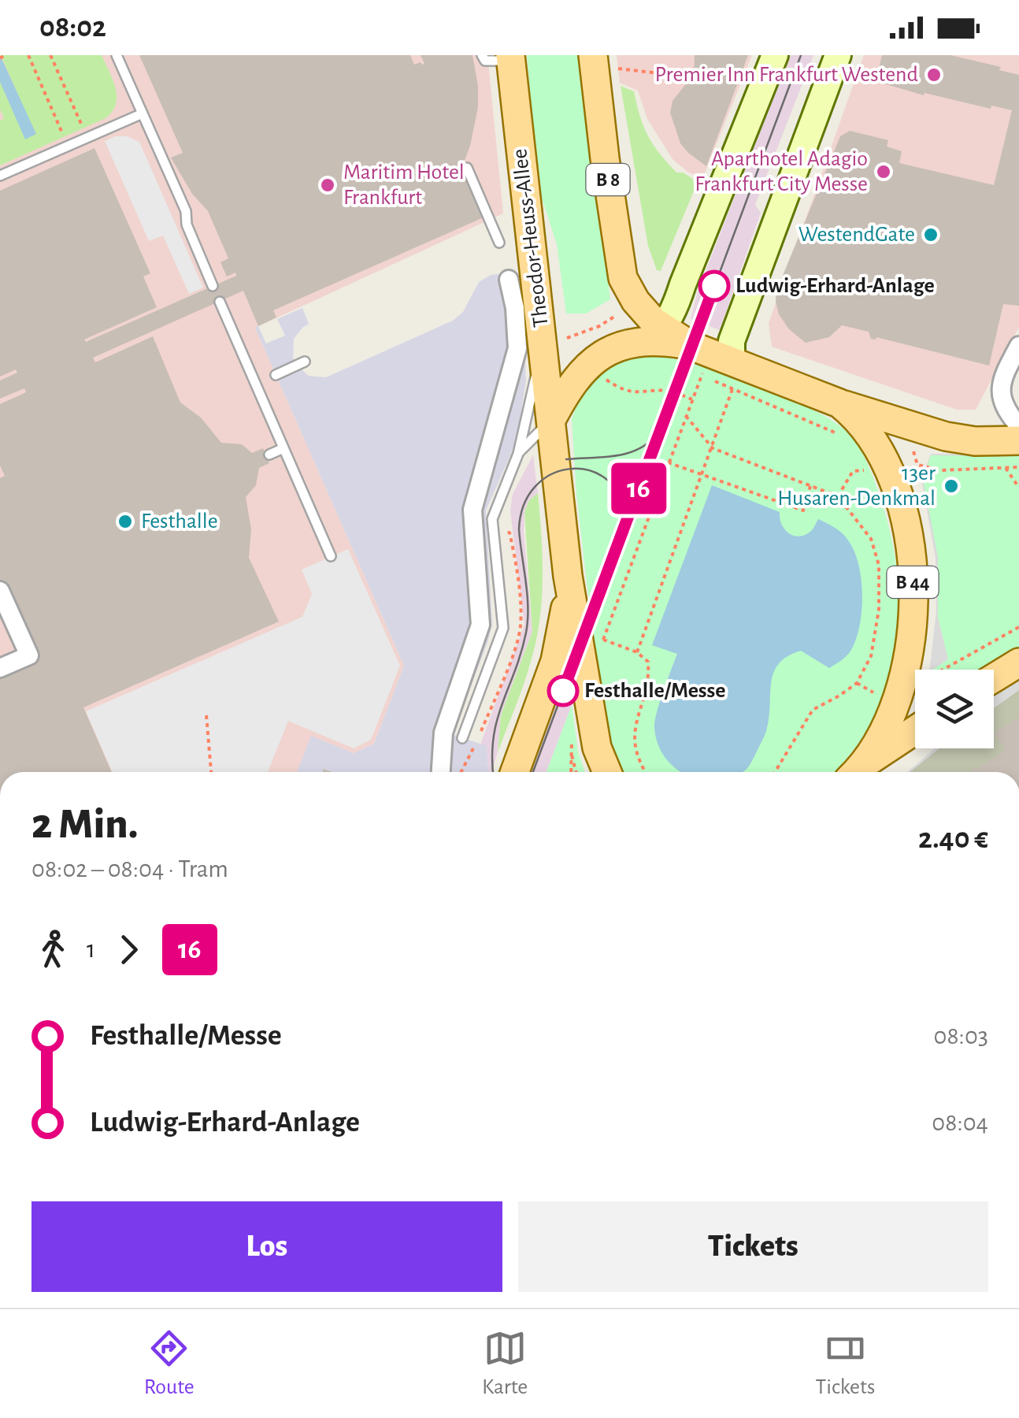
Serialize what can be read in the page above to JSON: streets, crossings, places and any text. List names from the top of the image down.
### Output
{
  "streets": {
    "main road": ["B 8", "Theodor-Heuss-Allee", "B 44"]
  },
  "places": [
    "Premier Inn Frankfurt Westend",
    "Aparthotel Adagio Frankfurt City Messe",
    "Maritim Hotel Frankfurt",
    "WestendGate",
    "Ludwig-Erhard-Anlage",
    "13er Husaren-Denkmal",
    "Festhalle",
    "Festhalle/Messe"
  ],
  "lines": ["tram line 16"],
  "page": {
    "status": "08:02",
    "on_map": "16",
    "heading": ["2 Min.", "08:02 – 08:04 · Tram", "2.40 €"],
    "legs": ["1", "16"],
    "list": [
      {
        "name": "Festhalle/Messe",
        "value": "08:03"
      },
      {
        "name": "Ludwig-Erhard-Anlage",
        "value": "08:04"
      }
    ],
    "buttons": ["Los", "Tickets"],
    "tabs": ["Route", "Karte", "Tickets"]
  }
}
